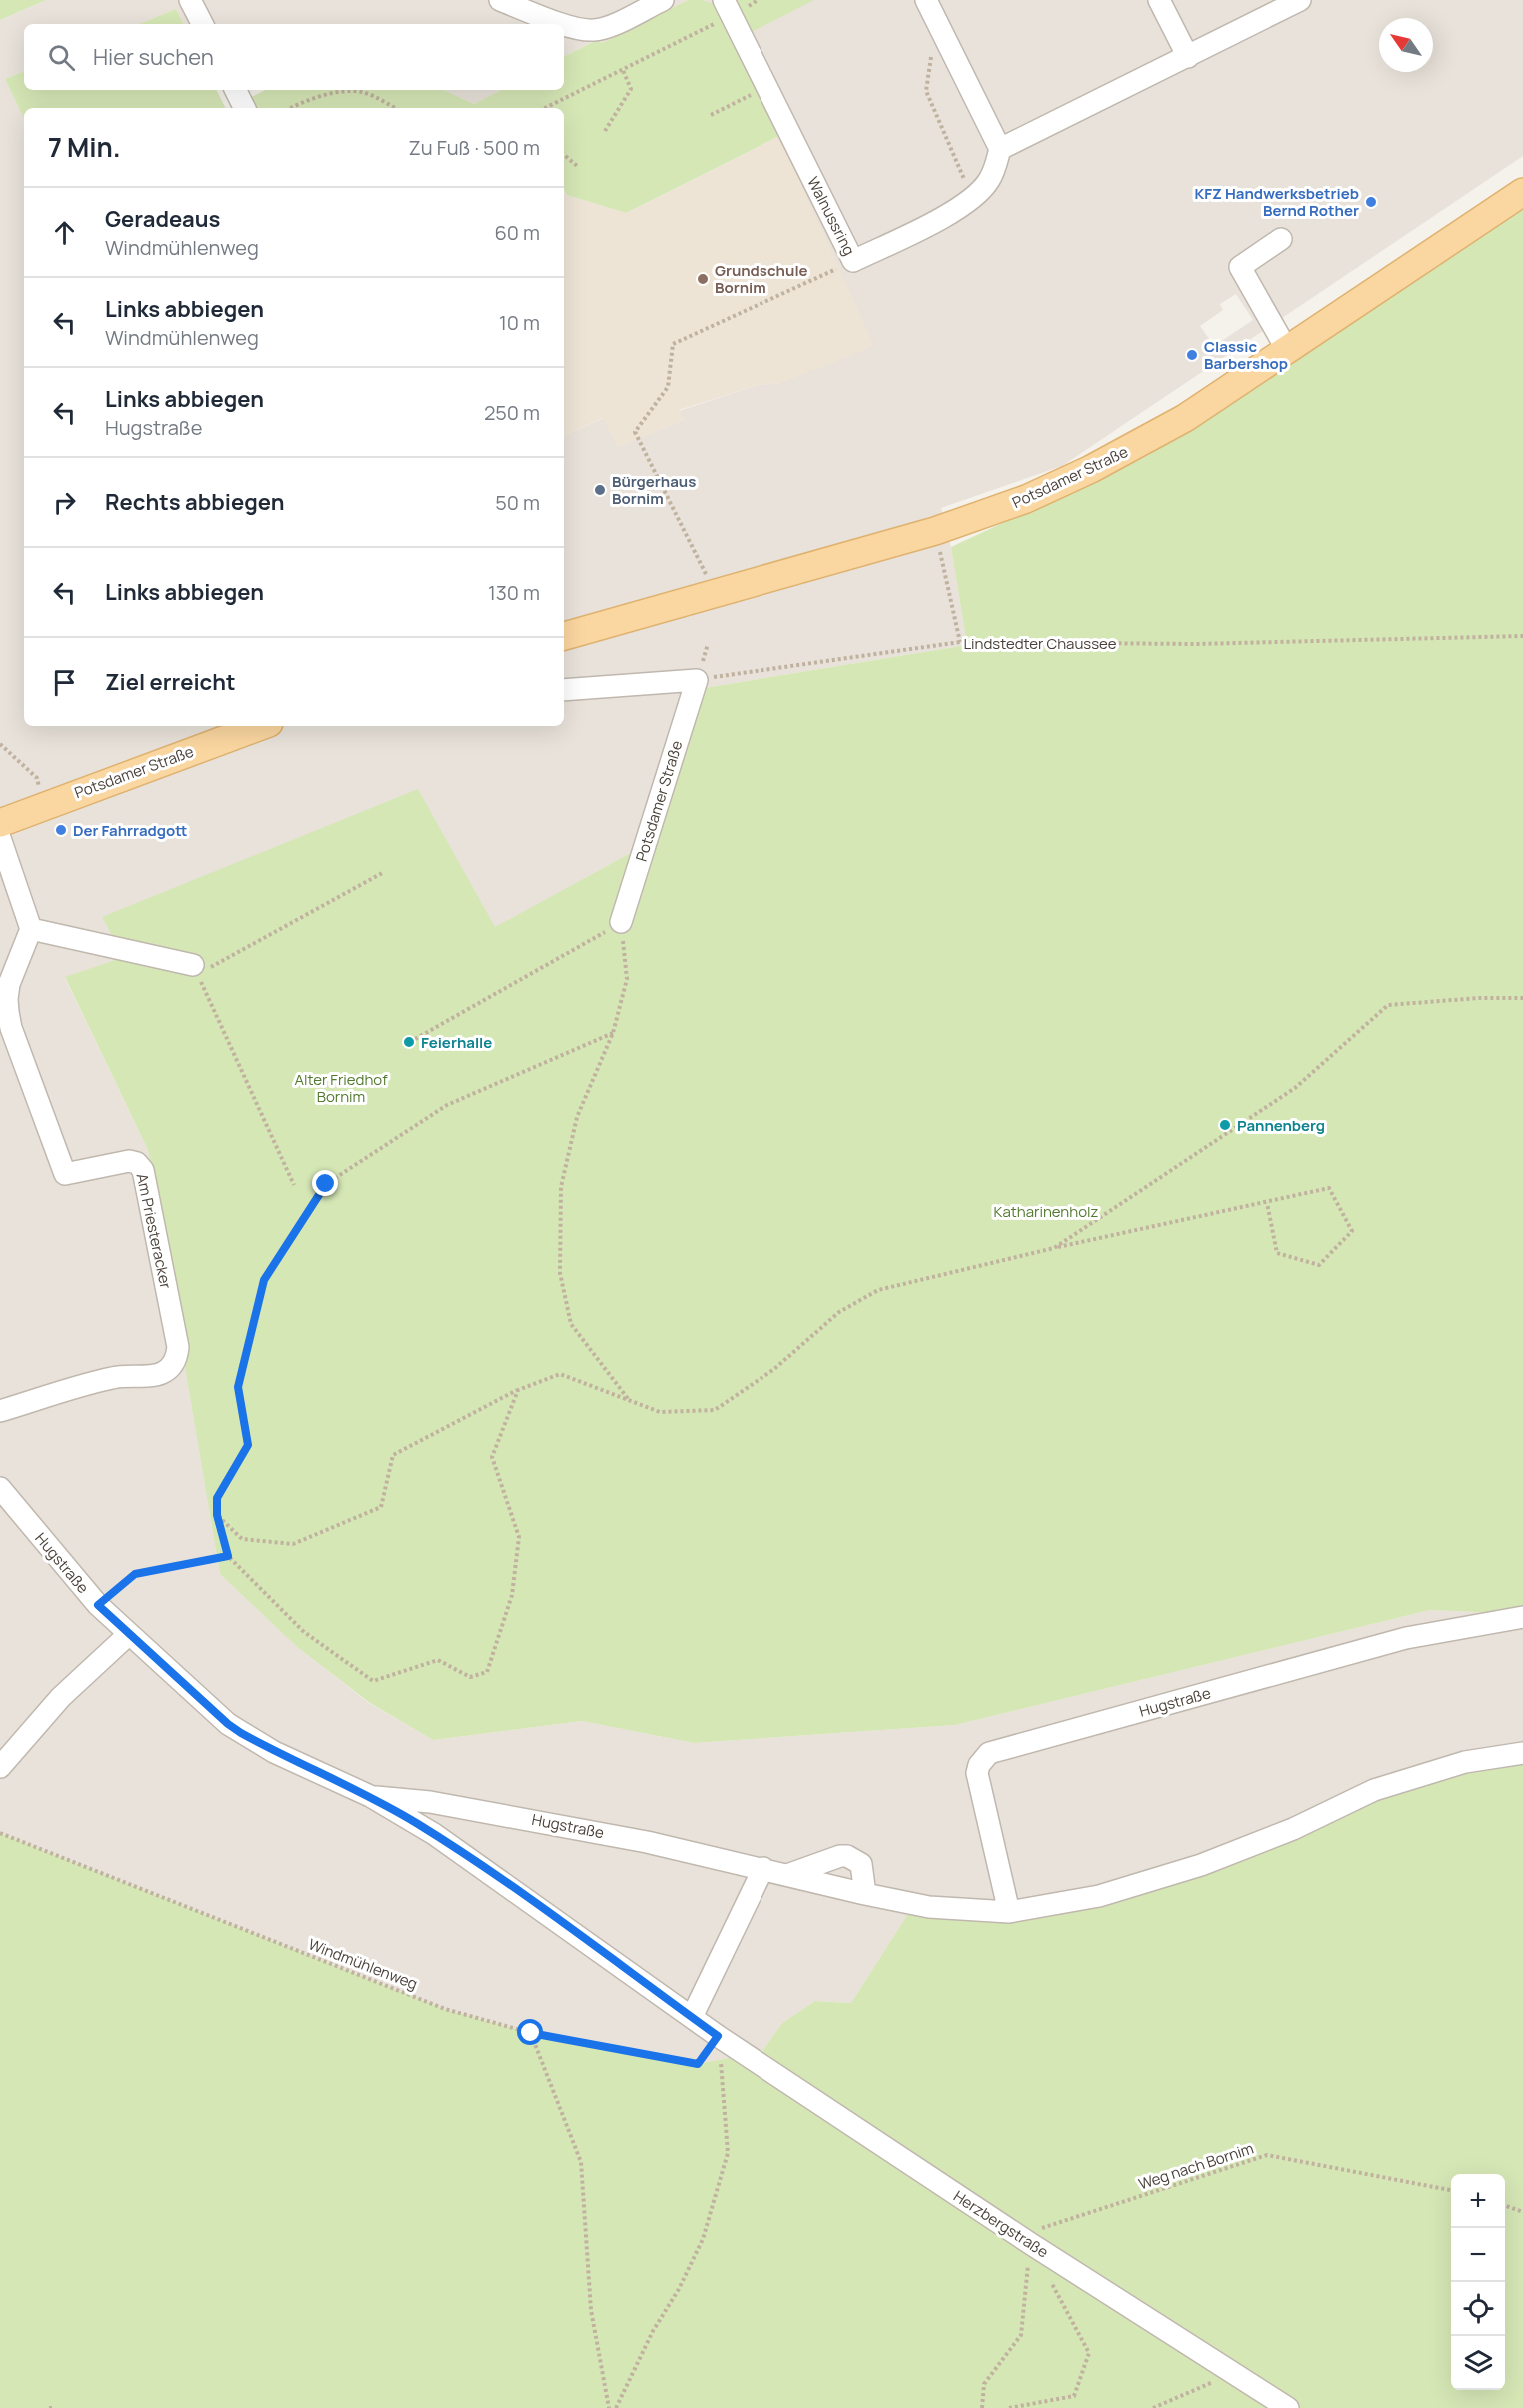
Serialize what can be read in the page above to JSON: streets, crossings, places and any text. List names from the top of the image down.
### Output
{
  "streets": {
    "main road": ["Potsdamer Straße"],
    "street": [
      "Walnussring",
      "Am Priesteracker",
      "Hugstraße",
      "Herzbergstraße"
    ],
    "path": ["Lindstedter Chaussee", "Windmühlenweg", "Weg nach Bornim"]
  },
  "crossings": [
    ["Potsdamer Straße", "Lindstedter Chaussee"],
    ["Hugstraße", "Windmühlenweg"],
    ["Hugstraße", "Herzbergstraße"],
    ["Windmühlenweg", "Herzbergstraße"],
    ["Weg nach Bornim", "Herzbergstraße"]
  ],
  "parks": ["Alter Friedhof Bornim", "Katharinenholz"],
  "places": [
    "KFZ Handwerksbetrieb Bernd Rother",
    "Grundschule Bornim",
    "Classic Barbershop",
    "Bürgerhaus Bornim",
    "Der Fahrradgott",
    "Feierhalle",
    "Pannenberg"
  ],
  "north": "top left",
  "page": {
    "search": "Hier suchen",
    "heading": ["7 Min.", "Zu Fuß · 500 m"],
    "list": [
      ["Geradeaus", "Windmühlenweg", "60 m"],
      ["Links abbiegen", "Windmühlenweg", "10 m"],
      ["Links abbiegen", "Hugstraße", "250 m"],
      ["Rechts abbiegen", "50 m"],
      ["Links abbiegen", "130 m"],
      "Ziel erreicht"
    ],
    "map_buttons": ["+", "−"]
  }
}
